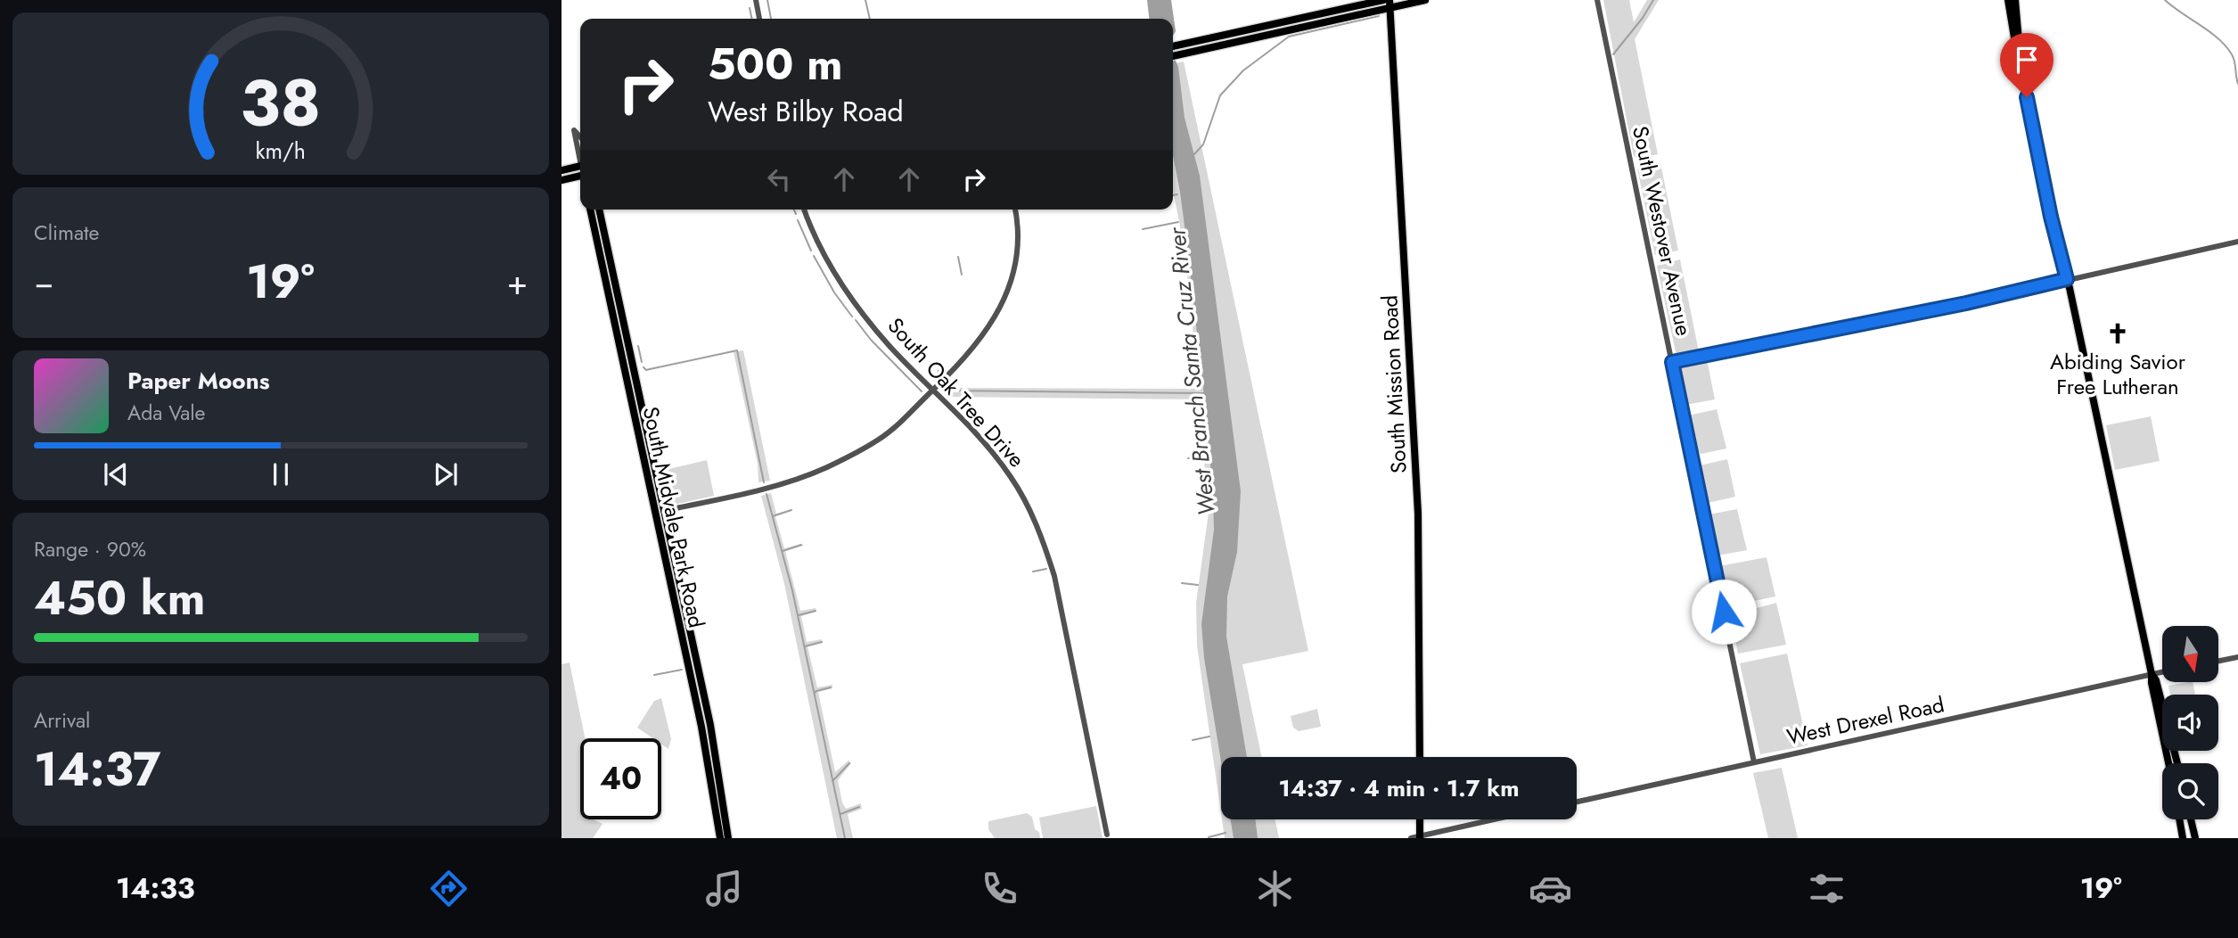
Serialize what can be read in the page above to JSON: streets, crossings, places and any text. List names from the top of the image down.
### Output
{
  "streets": {
    "main road": ["South Mission Road", "South Midvale Park Road"],
    "street": ["South Westover Avenue", "South Oak Tree Drive", "West Drexel Road"]
  },
  "crossings": [
    ["South Westover Avenue", "West Drexel Road"]
  ],
  "water": ["West Branch Santa Cruz River"],
  "places": {
    "church": ["Abiding Savior Free Lutheran"]
  },
  "north": "bottom",
  "page": {
    "turn": ["500 m", "West Bilby Road"],
    "tile": [
      "Climate",
      ["Range · 90%", "450 km"],
      ["Arrival", "14:37"]
    ],
    "heat": ["−", "19°", "+"],
    "song": ["Paper Moons", "Ada Vale"],
    "limit": "40",
    "trip": "14:37 · 4 min · 1.7 km",
    "tabs": ["14:33", "19°"],
    "gauge": ["38", "km/h"]
  }
}
